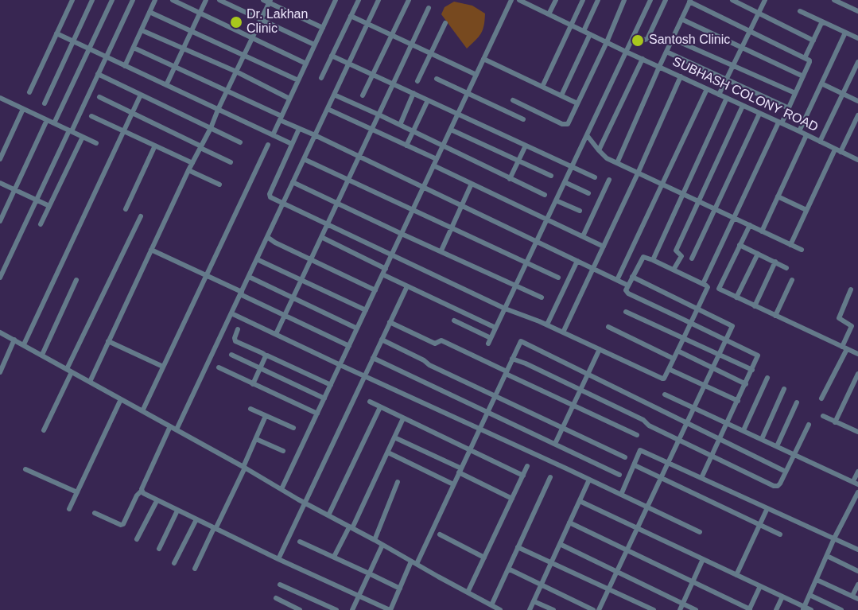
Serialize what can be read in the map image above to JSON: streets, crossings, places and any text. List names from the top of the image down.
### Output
{
  "streets": {
    "street": ["SUBHASH COLONY ROAD"]
  },
  "places": ["Dr. Lakhan Clinic", "Santosh Clinic"]
}
